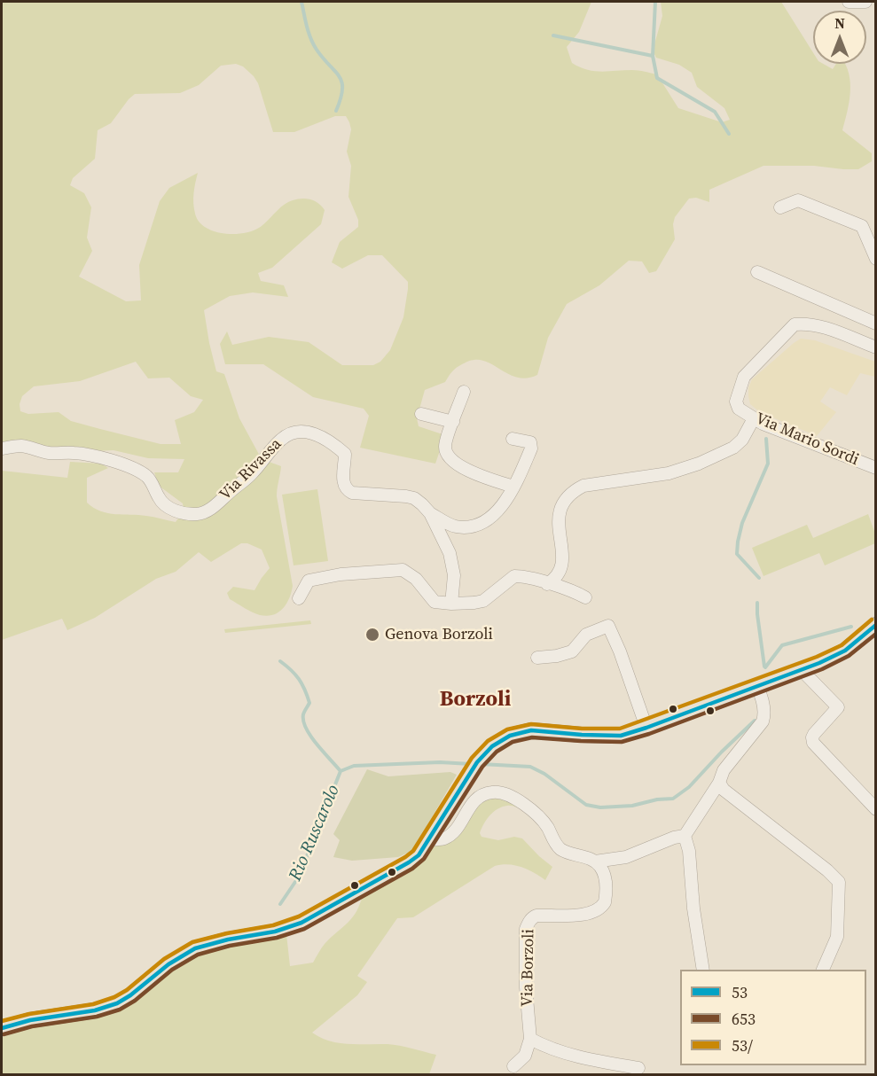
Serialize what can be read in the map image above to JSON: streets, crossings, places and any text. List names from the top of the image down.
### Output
{
  "streets": {
    "street": ["Via Mario Sordi", "Via Rivassa", "Via Borzoli"]
  },
  "districts": ["Borzoli"],
  "water": ["Rio Ruscarolo"],
  "places": ["Genova Borzoli"],
  "lines": ["transit line 53/", "transit line 53", "transit line 653"],
  "legend": ["53", "653", "53/"],
  "north": "top"
}
